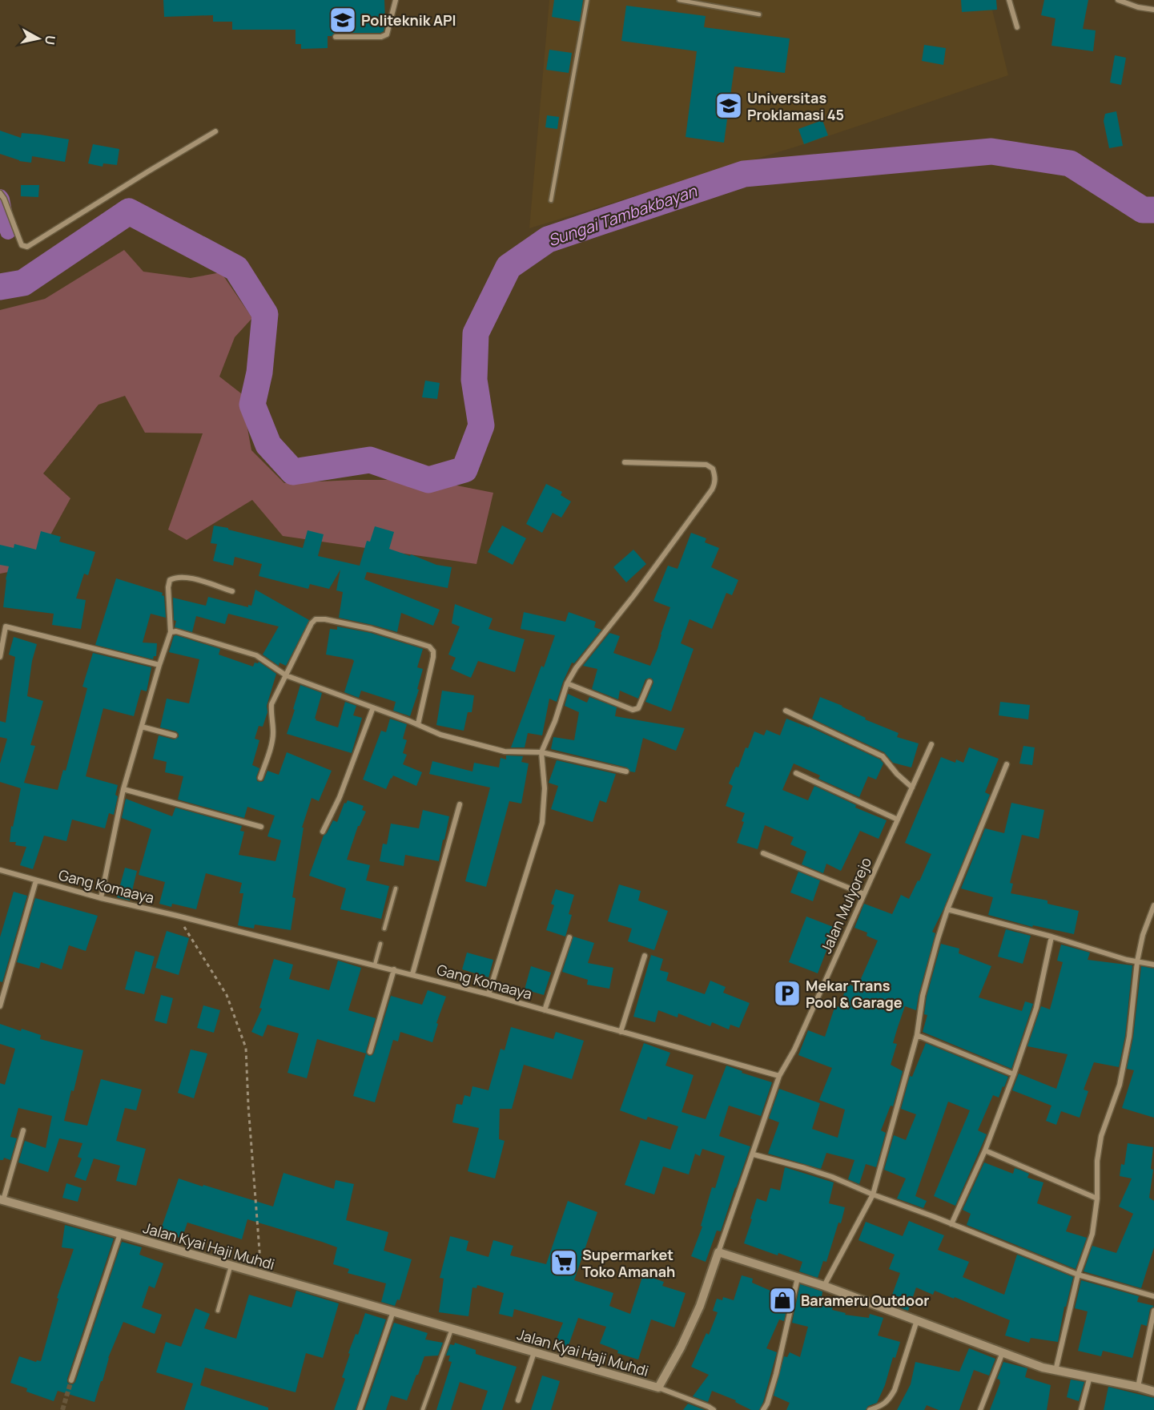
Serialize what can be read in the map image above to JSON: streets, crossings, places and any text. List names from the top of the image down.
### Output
{
  "streets": {
    "street": ["Gang Komaaya", "Jalan Mulyorejo", "Jalan Kyai Haji Muhdi"]
  },
  "crossings": [
    ["Gang Komaaya", "Jalan Mulyorejo"]
  ],
  "water": ["Sungai Tambakbayan"],
  "places": {
    "school or university": ["Politeknik API", "Universitas Proklamasi 45"],
    "parking": ["Mekar Trans Pool & Garage"],
    "supermarket": ["Supermarket Toko Amanah"],
    "shop": ["Barameru Outdoor"]
  },
  "north": "right"
}
